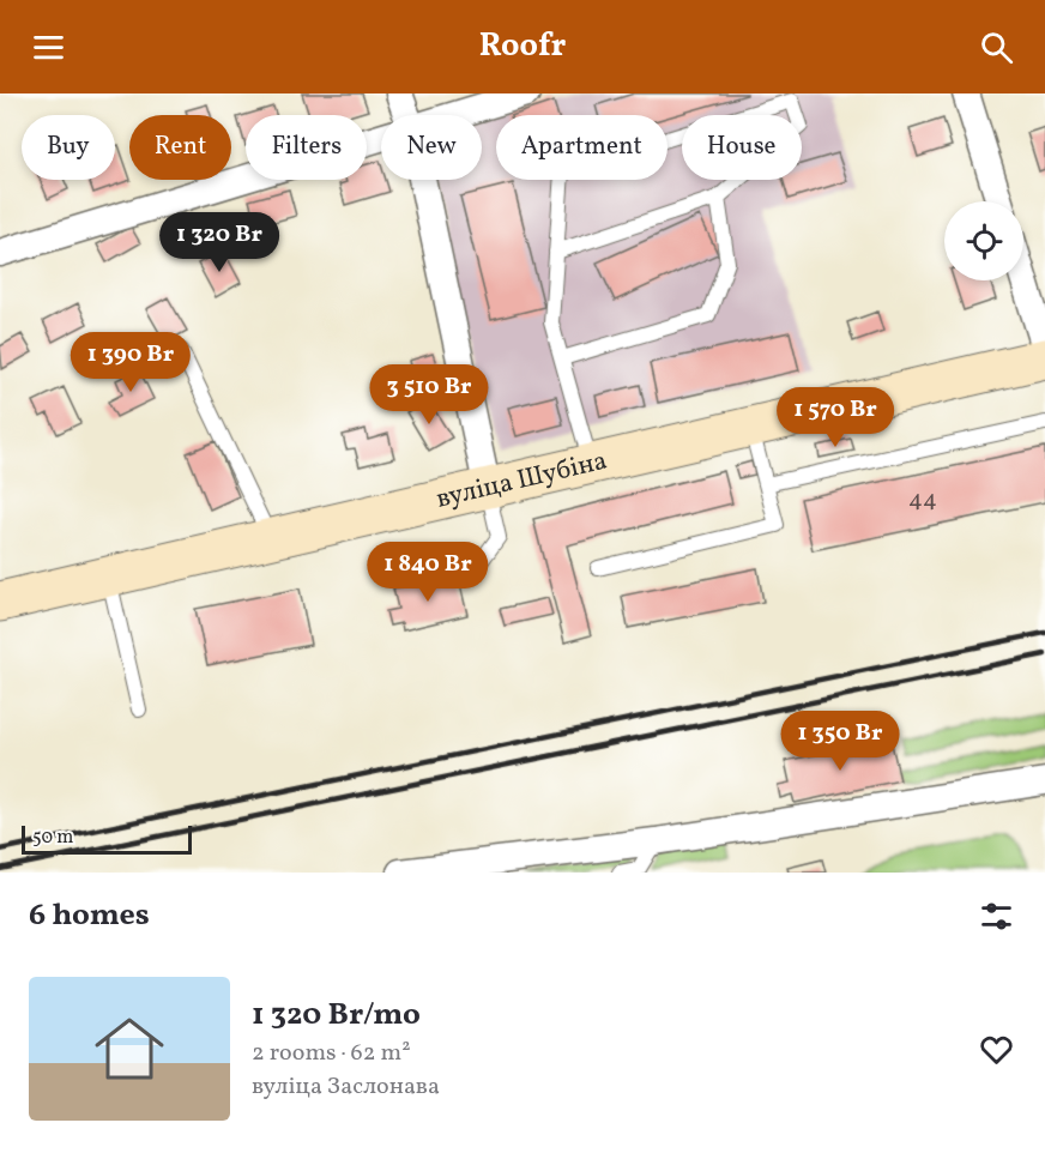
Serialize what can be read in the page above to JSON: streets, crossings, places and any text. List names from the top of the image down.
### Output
{
  "streets": {
    "street": ["вуліца Шубіна"]
  },
  "house_numbers": ["44"],
  "scale_bar": "50 m",
  "page": {
    "header": "Roofr",
    "chip": [
      "Buy",
      "Rent",
      "Filters",
      "New",
      "Apartment",
      "House"
    ],
    "price": [
      "1 320 Br",
      "1 390 Br",
      "3 510 Br",
      "1 570 Br",
      "1 840 Br",
      "1 350 Br"
    ],
    "scale": "50 m",
    "heading": "6 homes",
    "list": [
      {
        "name": "1 320 Br/mo",
        "note": "2 rooms · 62 m² · вуліца Заслонава"
      }
    ]
  }
}
